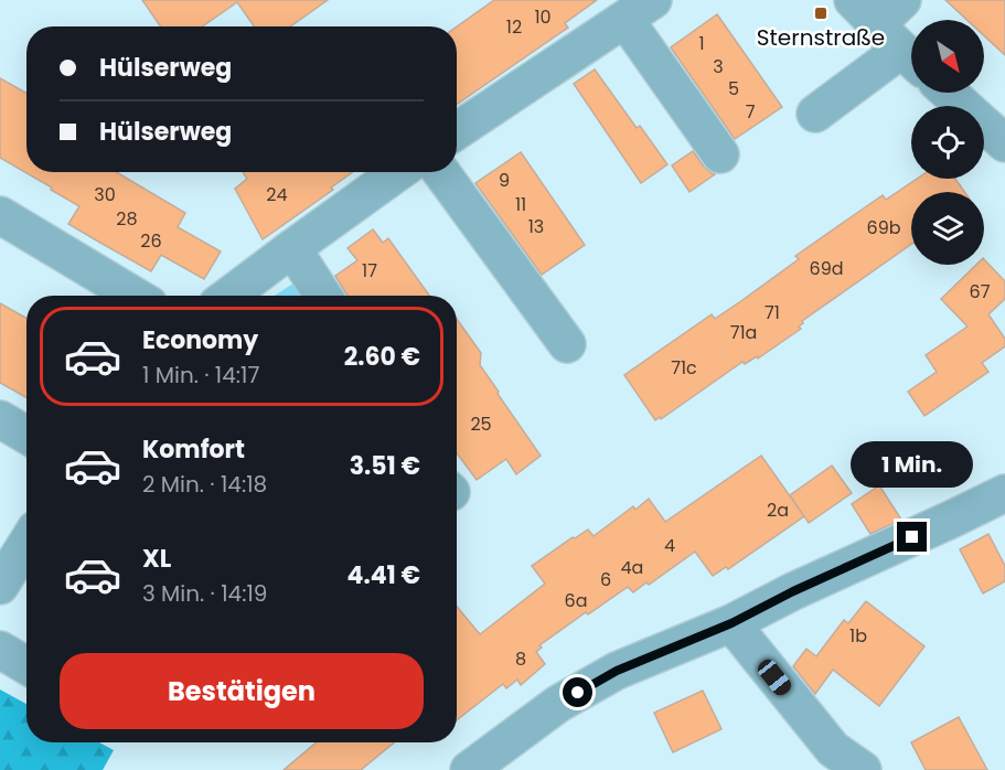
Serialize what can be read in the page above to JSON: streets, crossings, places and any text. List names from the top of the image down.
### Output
{
  "places": {
    "transit": ["Sternstraße"]
  },
  "house_numbers": [
    "10",
    "12",
    "1",
    "3",
    "5",
    "7",
    "9",
    "30",
    "24",
    "11",
    "28",
    "13",
    "69b",
    "26",
    "69d",
    "17",
    "67",
    "71",
    "71a",
    "71c",
    "25",
    "2a",
    "4",
    "4a",
    "6",
    "6a",
    "1b",
    "8"
  ],
  "north": "bottom right",
  "page": {
    "banner": ["Hülserweg", "Hülserweg"],
    "list": [
      {
        "name": "Economy",
        "note": "1 Min. · 14:17",
        "value": "2.60 €"
      },
      {
        "name": "Komfort",
        "note": "2 Min. · 14:18",
        "value": "3.51 €"
      },
      {
        "name": "XL",
        "note": "3 Min. · 14:19",
        "value": "4.41 €"
      }
    ],
    "bubble": "1 Min.",
    "buttons": "Bestätigen"
  }
}
